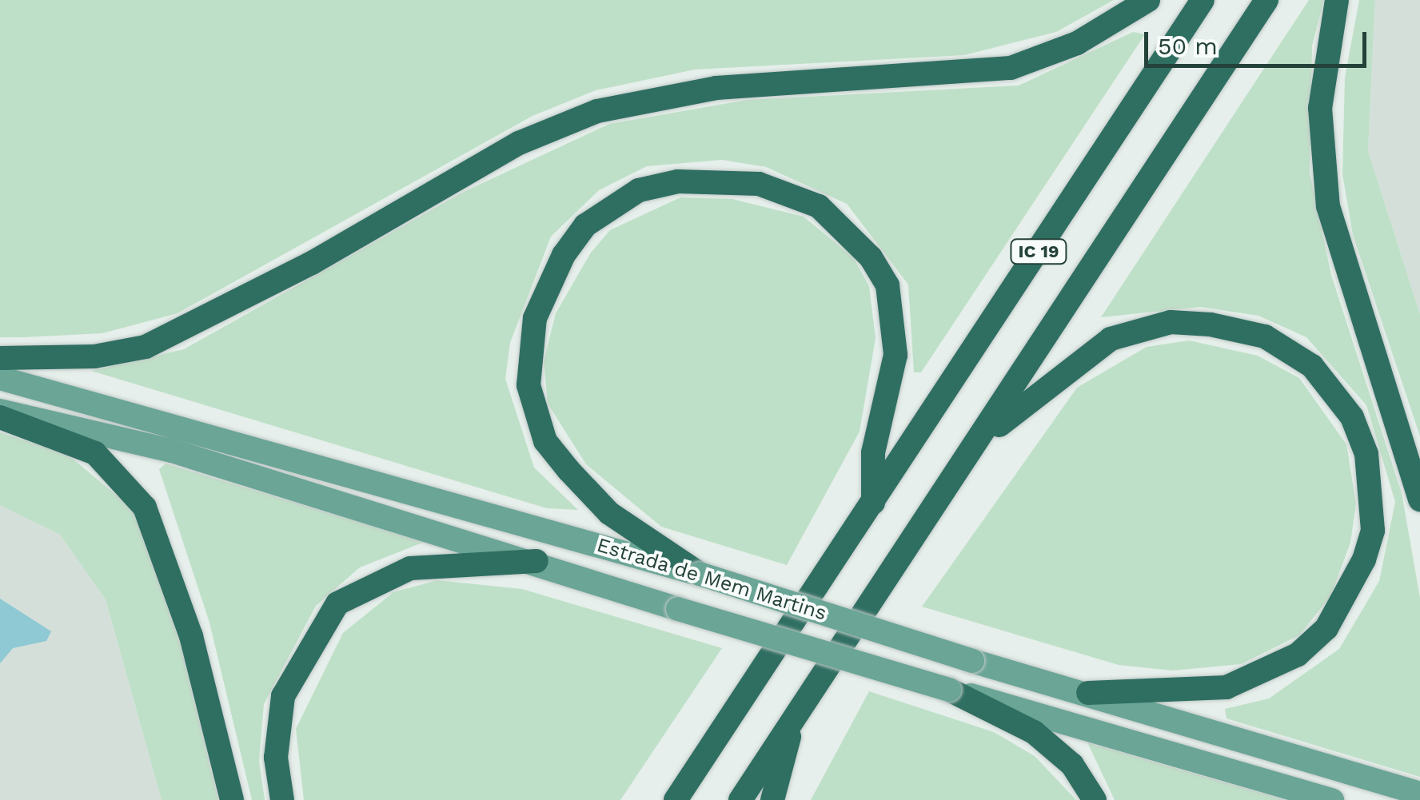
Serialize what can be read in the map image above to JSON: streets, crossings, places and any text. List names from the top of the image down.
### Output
{
  "streets": {
    "highway": ["IC 19"],
    "main road": ["Estrada de Mem Martins"]
  },
  "scale_bar": "50 m"
}
